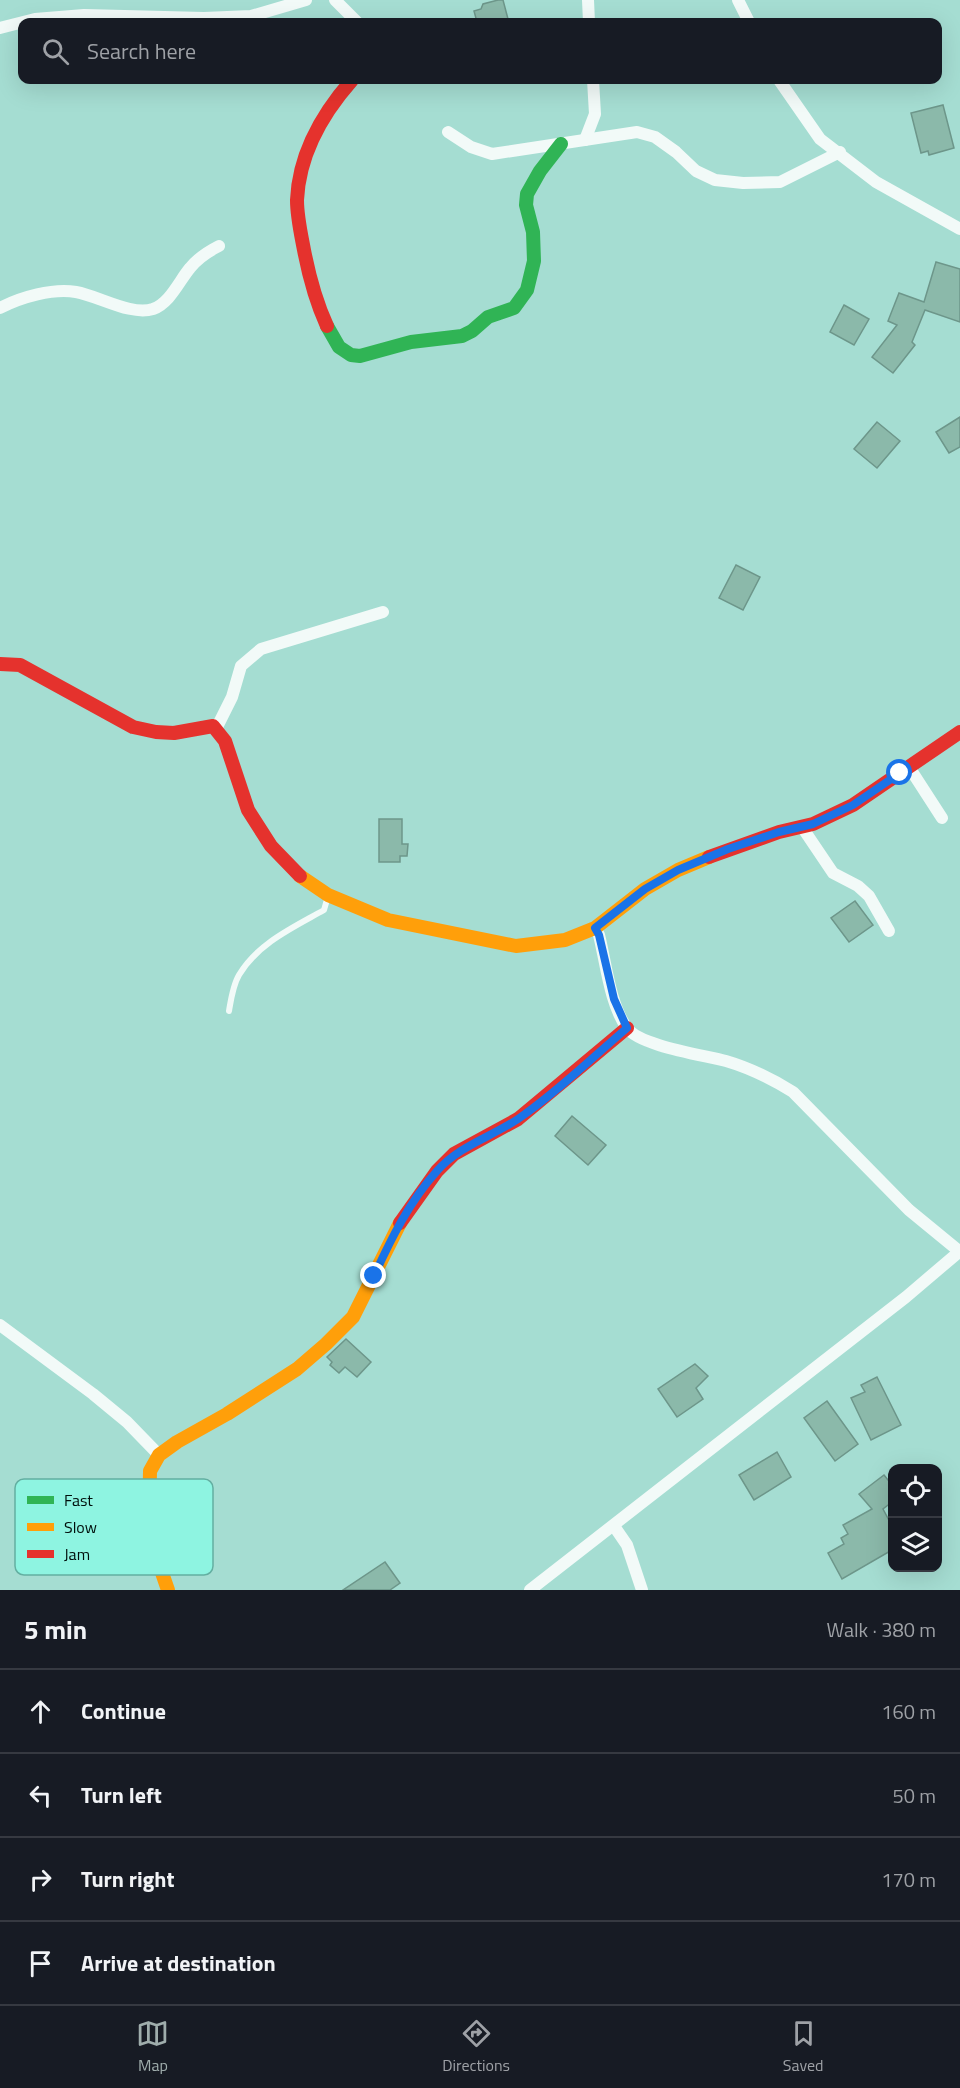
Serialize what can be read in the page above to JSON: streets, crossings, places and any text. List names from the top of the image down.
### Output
{
  "legend": ["Fast", "Slow", "Jam"],
  "page": {
    "search": "Search here",
    "heading": ["5 min", "Walk · 380 m"],
    "list": [
      ["Continue", "160 m"],
      ["Turn left", "50 m"],
      ["Turn right", "170 m"],
      "Arrive at destination"
    ],
    "nav": ["Map", "Directions", "Saved"]
  }
}
